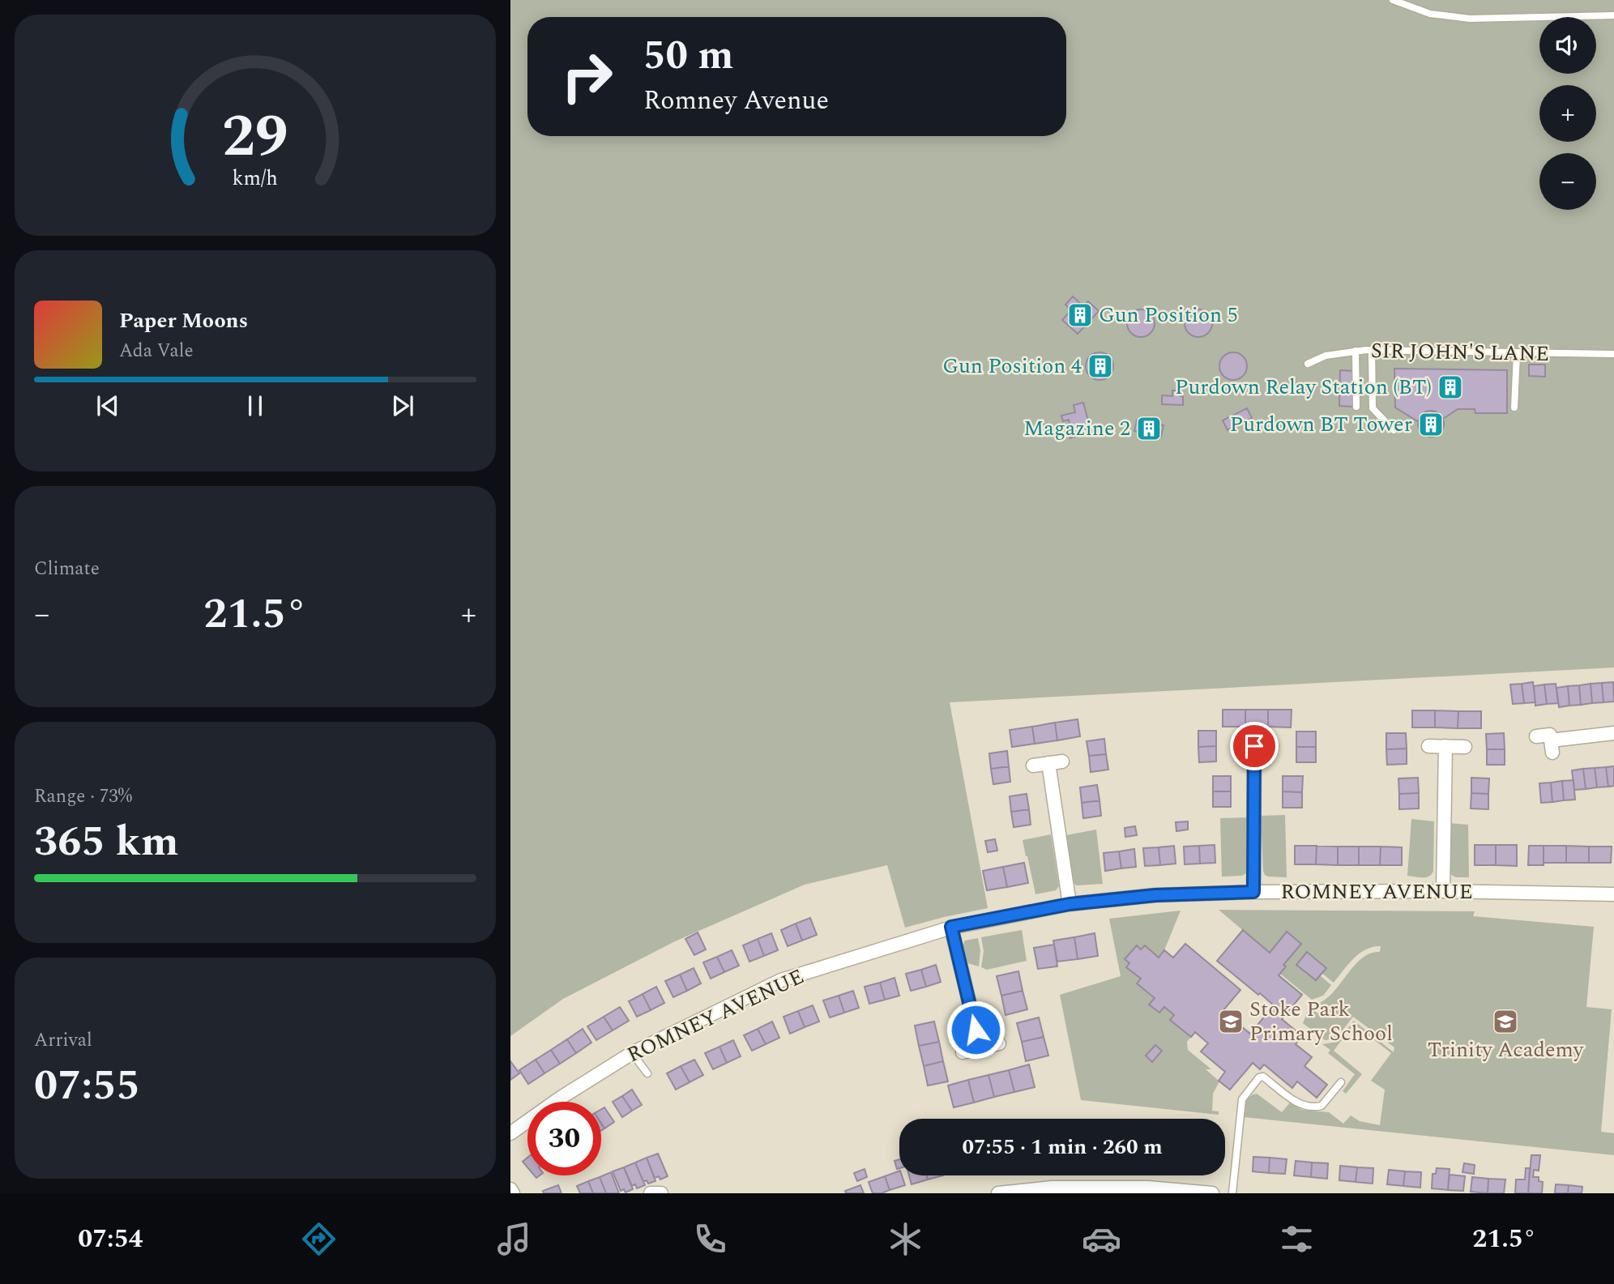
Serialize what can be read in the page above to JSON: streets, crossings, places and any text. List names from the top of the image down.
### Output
{
  "streets": {
    "street": ["ROMNEY AVENUE"],
    "lane": ["SIR JOHN'S LANE"]
  },
  "places": {
    "building": [
      "Gun Position 5",
      "Gun Position 4",
      "Purdown Relay Station (BT)",
      "Purdown BT Tower",
      "Magazine 2"
    ],
    "school or university": ["Stoke Park Primary School", "Trinity Academy"]
  },
  "page": {
    "map_buttons": ["+", "−"],
    "turn": ["50 m", "Romney Avenue"],
    "song": ["Paper Moons", "Ada Vale"],
    "tile": [
      "Climate",
      ["Range · 73%", "365 km"],
      ["Arrival", "07:55"]
    ],
    "heat": ["−", "21.5°", "+"],
    "limit": "30",
    "trip": "07:55 · 1 min · 260 m",
    "tabs": ["07:54", "21.5°"],
    "gauge": ["29", "km/h"]
  }
}
